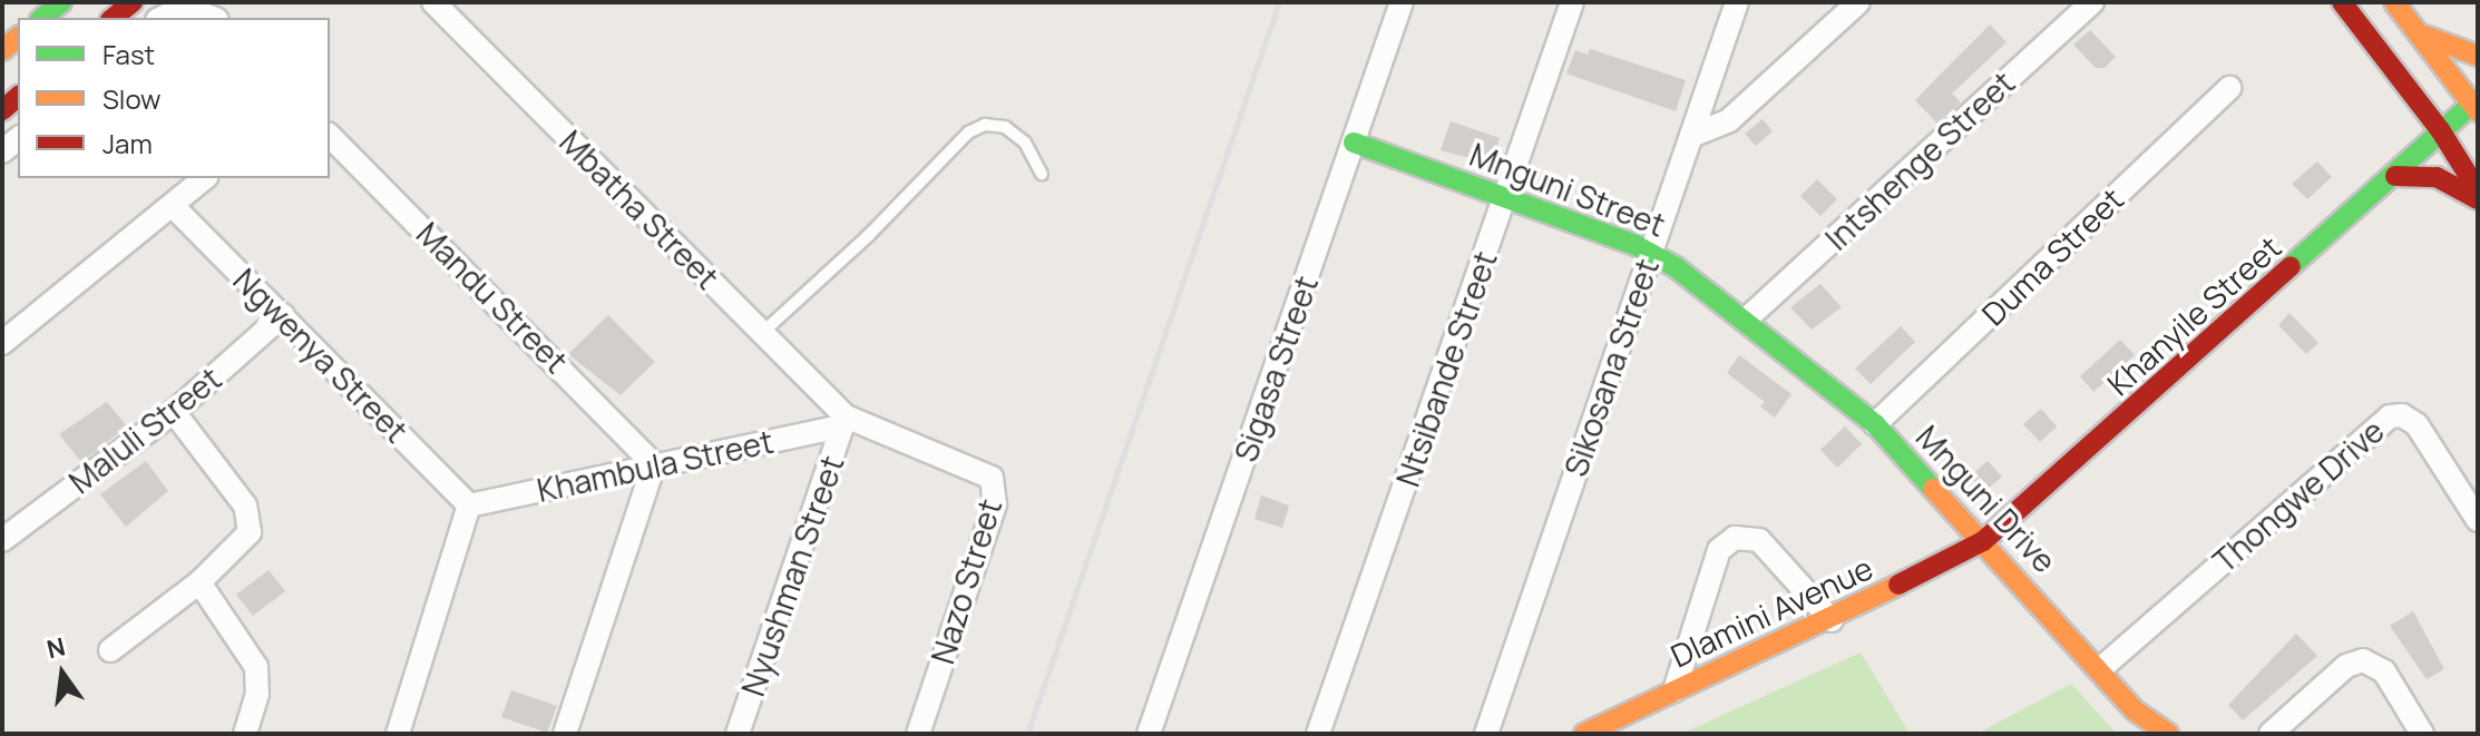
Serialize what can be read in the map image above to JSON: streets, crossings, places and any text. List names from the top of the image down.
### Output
{
  "streets": {
    "street": [
      "Intshenge Street",
      "Mnguni Street",
      "Mbatha Street",
      "Duma Street",
      "Mandu Street",
      "Khanyile Street",
      "Ngwenya Street",
      "Sikosana Street",
      "Sigasa Street",
      "Ntsibande Street",
      "Maluli Street",
      "Khambula Street",
      "Thongwe Drive",
      "Mnguni Drive",
      "Nyushman Street",
      "Nazo Street",
      "Dlamini Avenue"
    ]
  },
  "crossings": [
    ["Intshenge Street", "Mnguni Street"],
    ["Intshenge Street", "Mnguni Drive"],
    ["Mnguni Street", "Sikosana Street"],
    ["Mnguni Street", "Sigasa Street"],
    ["Mnguni Street", "Ntsibande Street"],
    ["Mnguni Street", "Mnguni Drive"],
    ["Mbatha Street", "Khambula Street"],
    ["Mbatha Street", "Nyushman Street"],
    ["Mbatha Street", "Nazo Street"],
    ["Duma Street", "Mnguni Drive"],
    ["Mandu Street", "Khambula Street"],
    ["Khanyile Street", "Mnguni Drive"],
    ["Khanyile Street", "Dlamini Avenue"],
    ["Ngwenya Street", "Maluli Street"],
    ["Ngwenya Street", "Khambula Street"],
    ["Khambula Street", "Nyushman Street"],
    ["Khambula Street", "Nazo Street"],
    ["Thongwe Drive", "Mnguni Drive"],
    ["Mnguni Drive", "Dlamini Avenue"],
    ["Nyushman Street", "Nazo Street"]
  ],
  "legend": ["Fast", "Slow", "Jam"],
  "north": "top"
}
